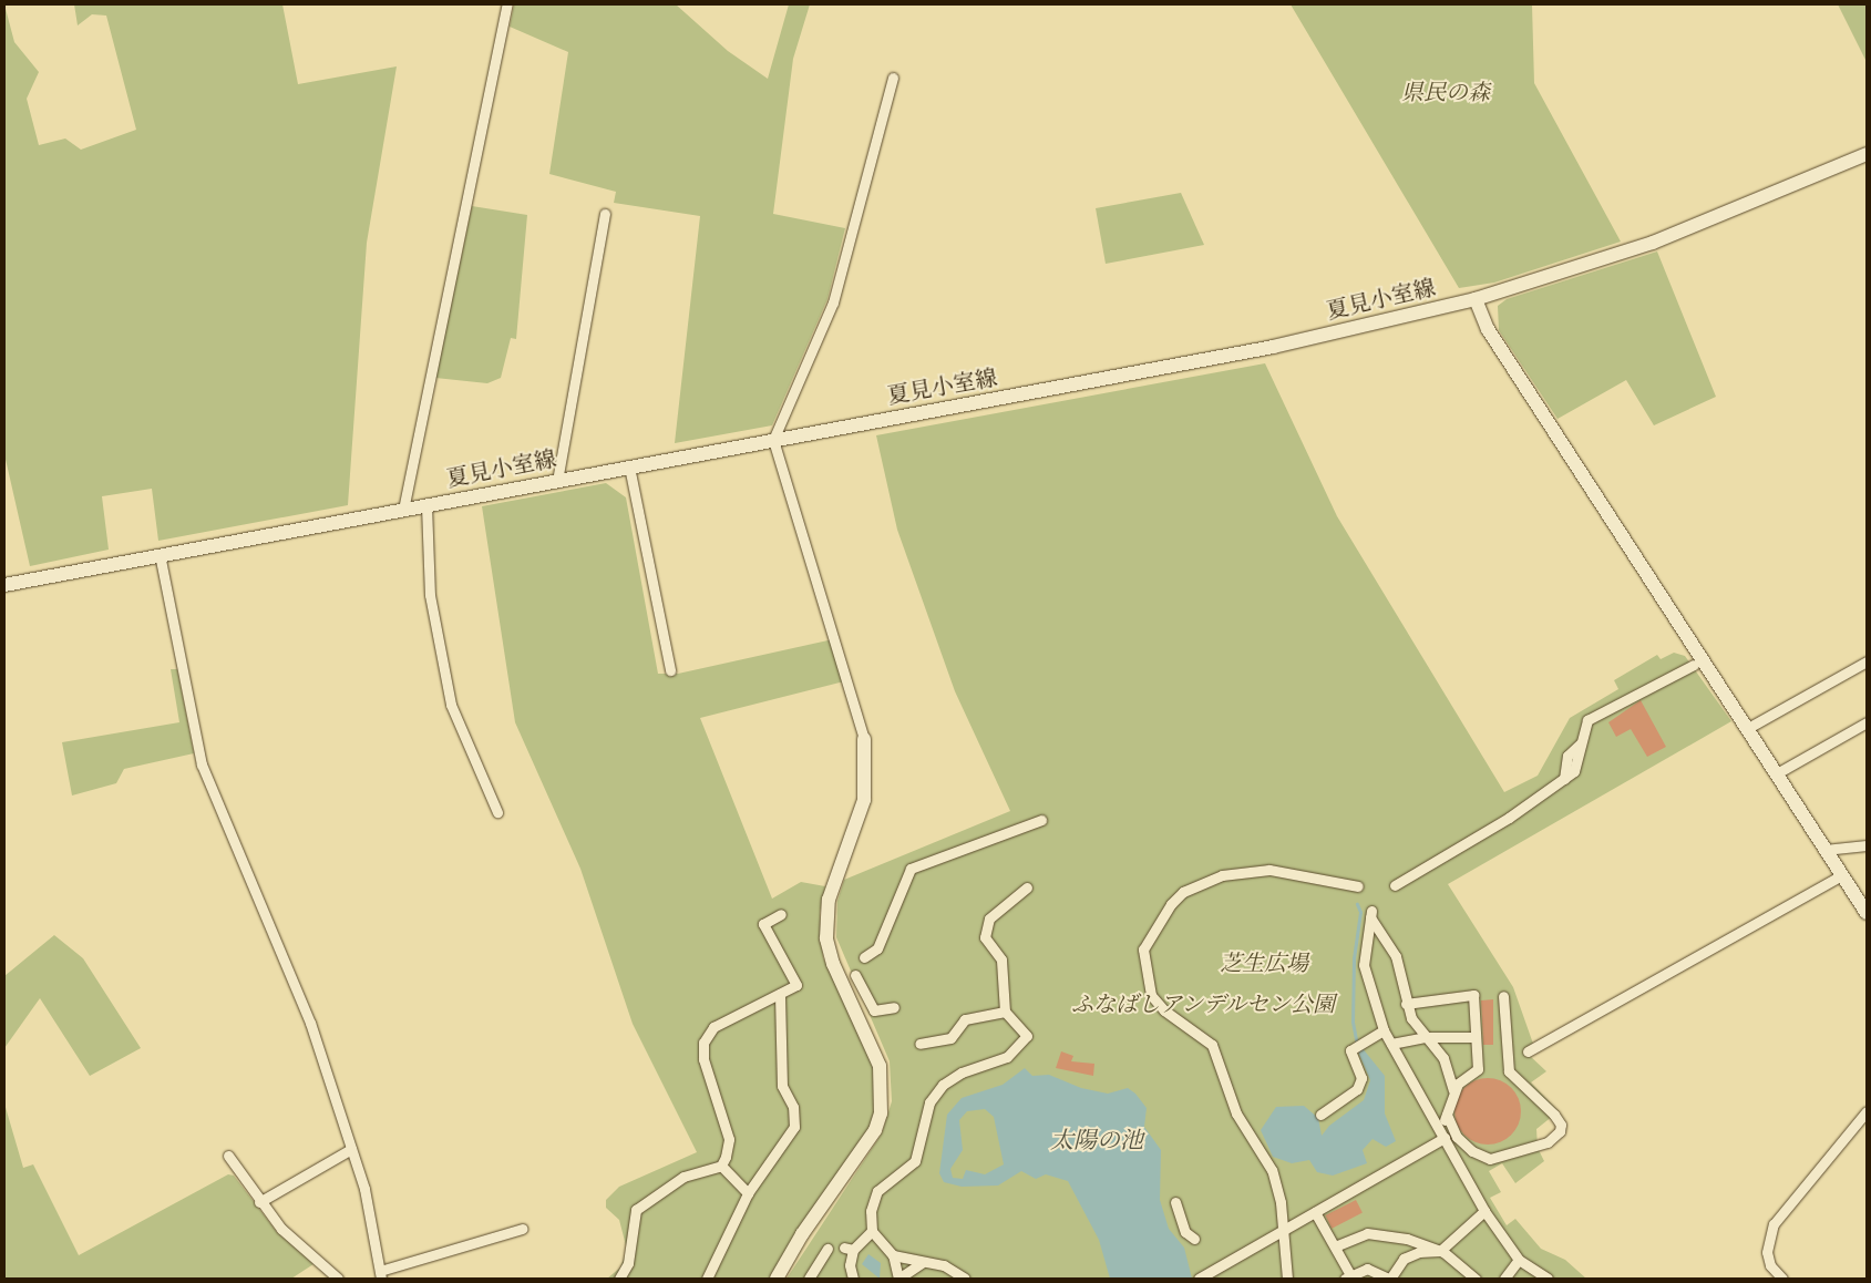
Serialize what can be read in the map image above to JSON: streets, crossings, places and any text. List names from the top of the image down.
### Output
{
  "streets": {
    "main road": ["夏見小室線"]
  },
  "water": ["太陽の池"],
  "parks": ["県民の森", "芝生広場", "ふなばしアンデルセン公園"]
}
